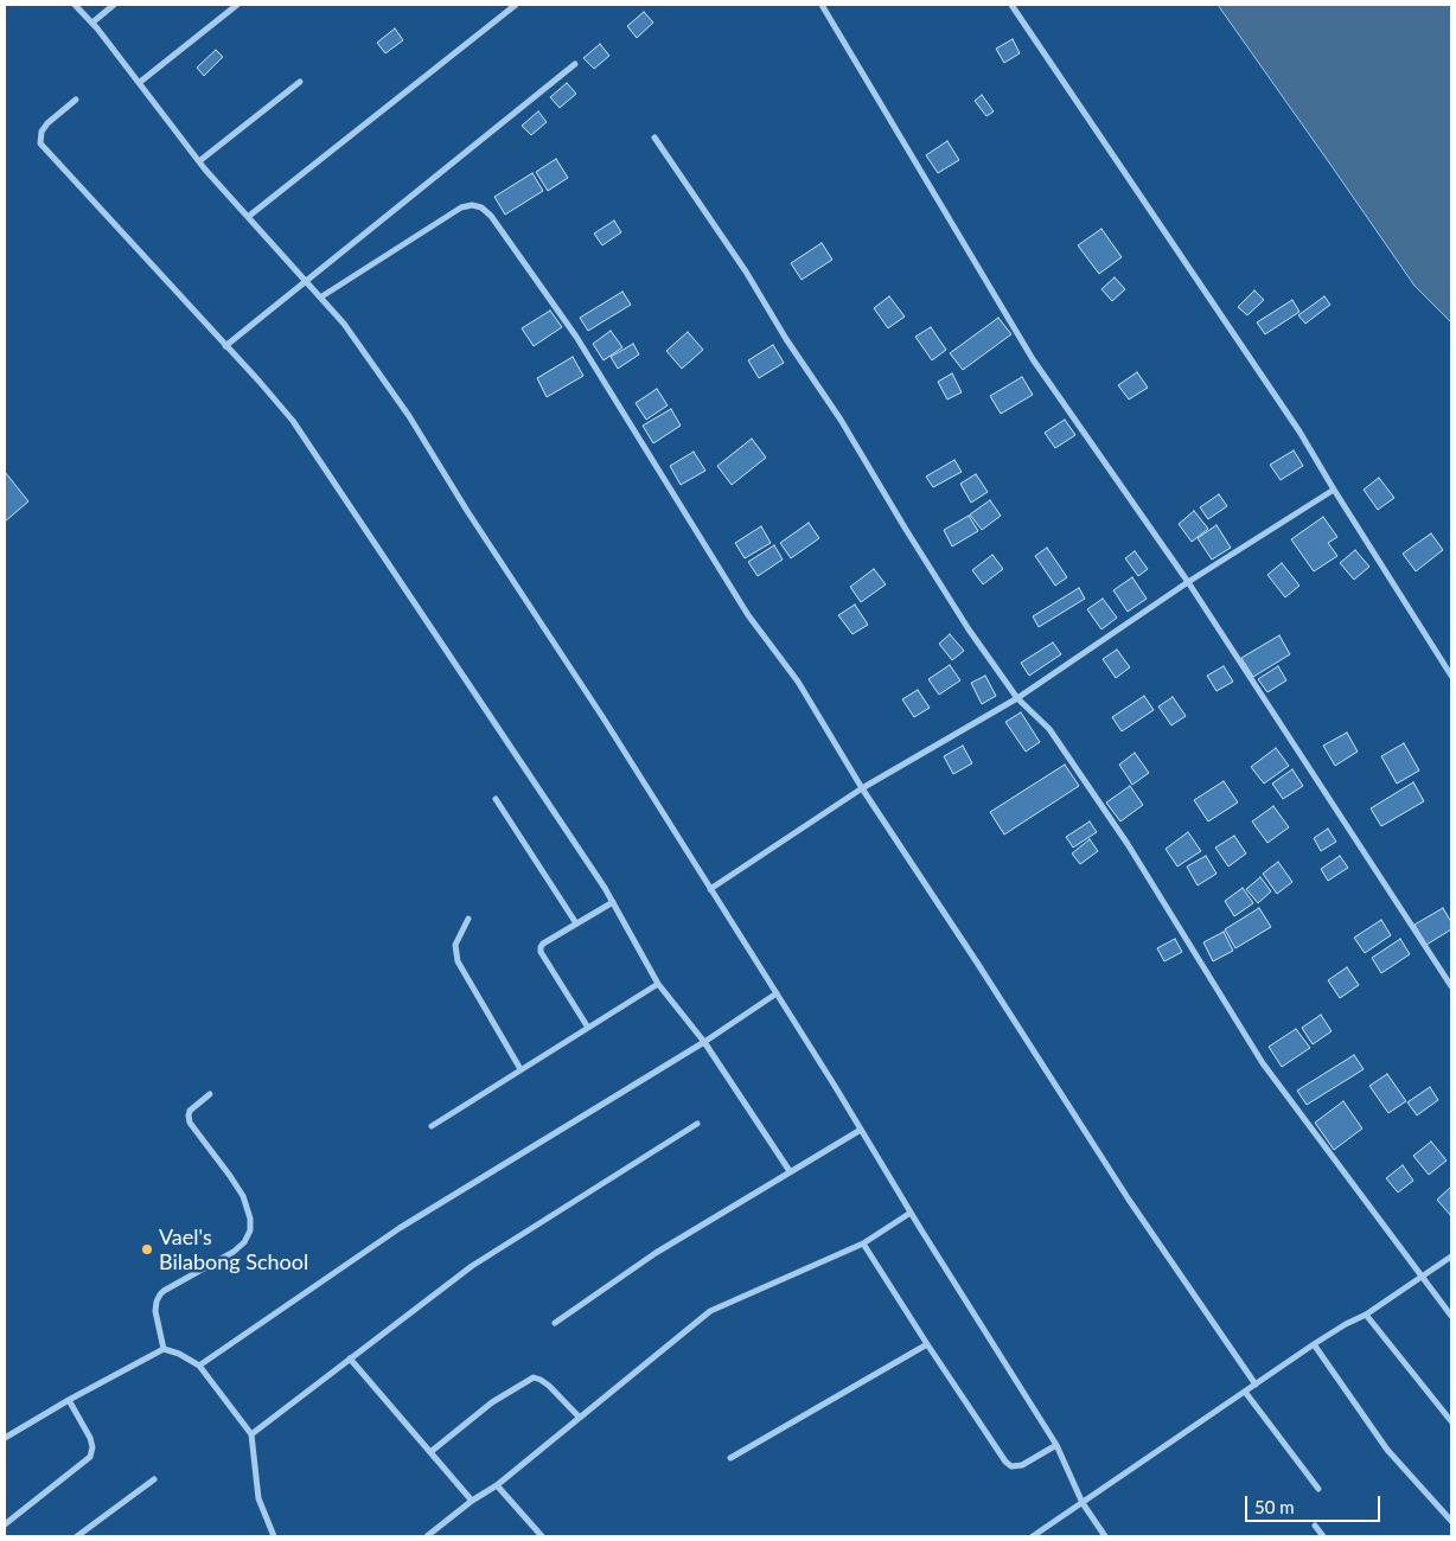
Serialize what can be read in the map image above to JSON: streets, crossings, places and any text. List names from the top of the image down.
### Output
{
  "places": ["Vael's Bilabong School"],
  "scale_bar": "50 m"
}
